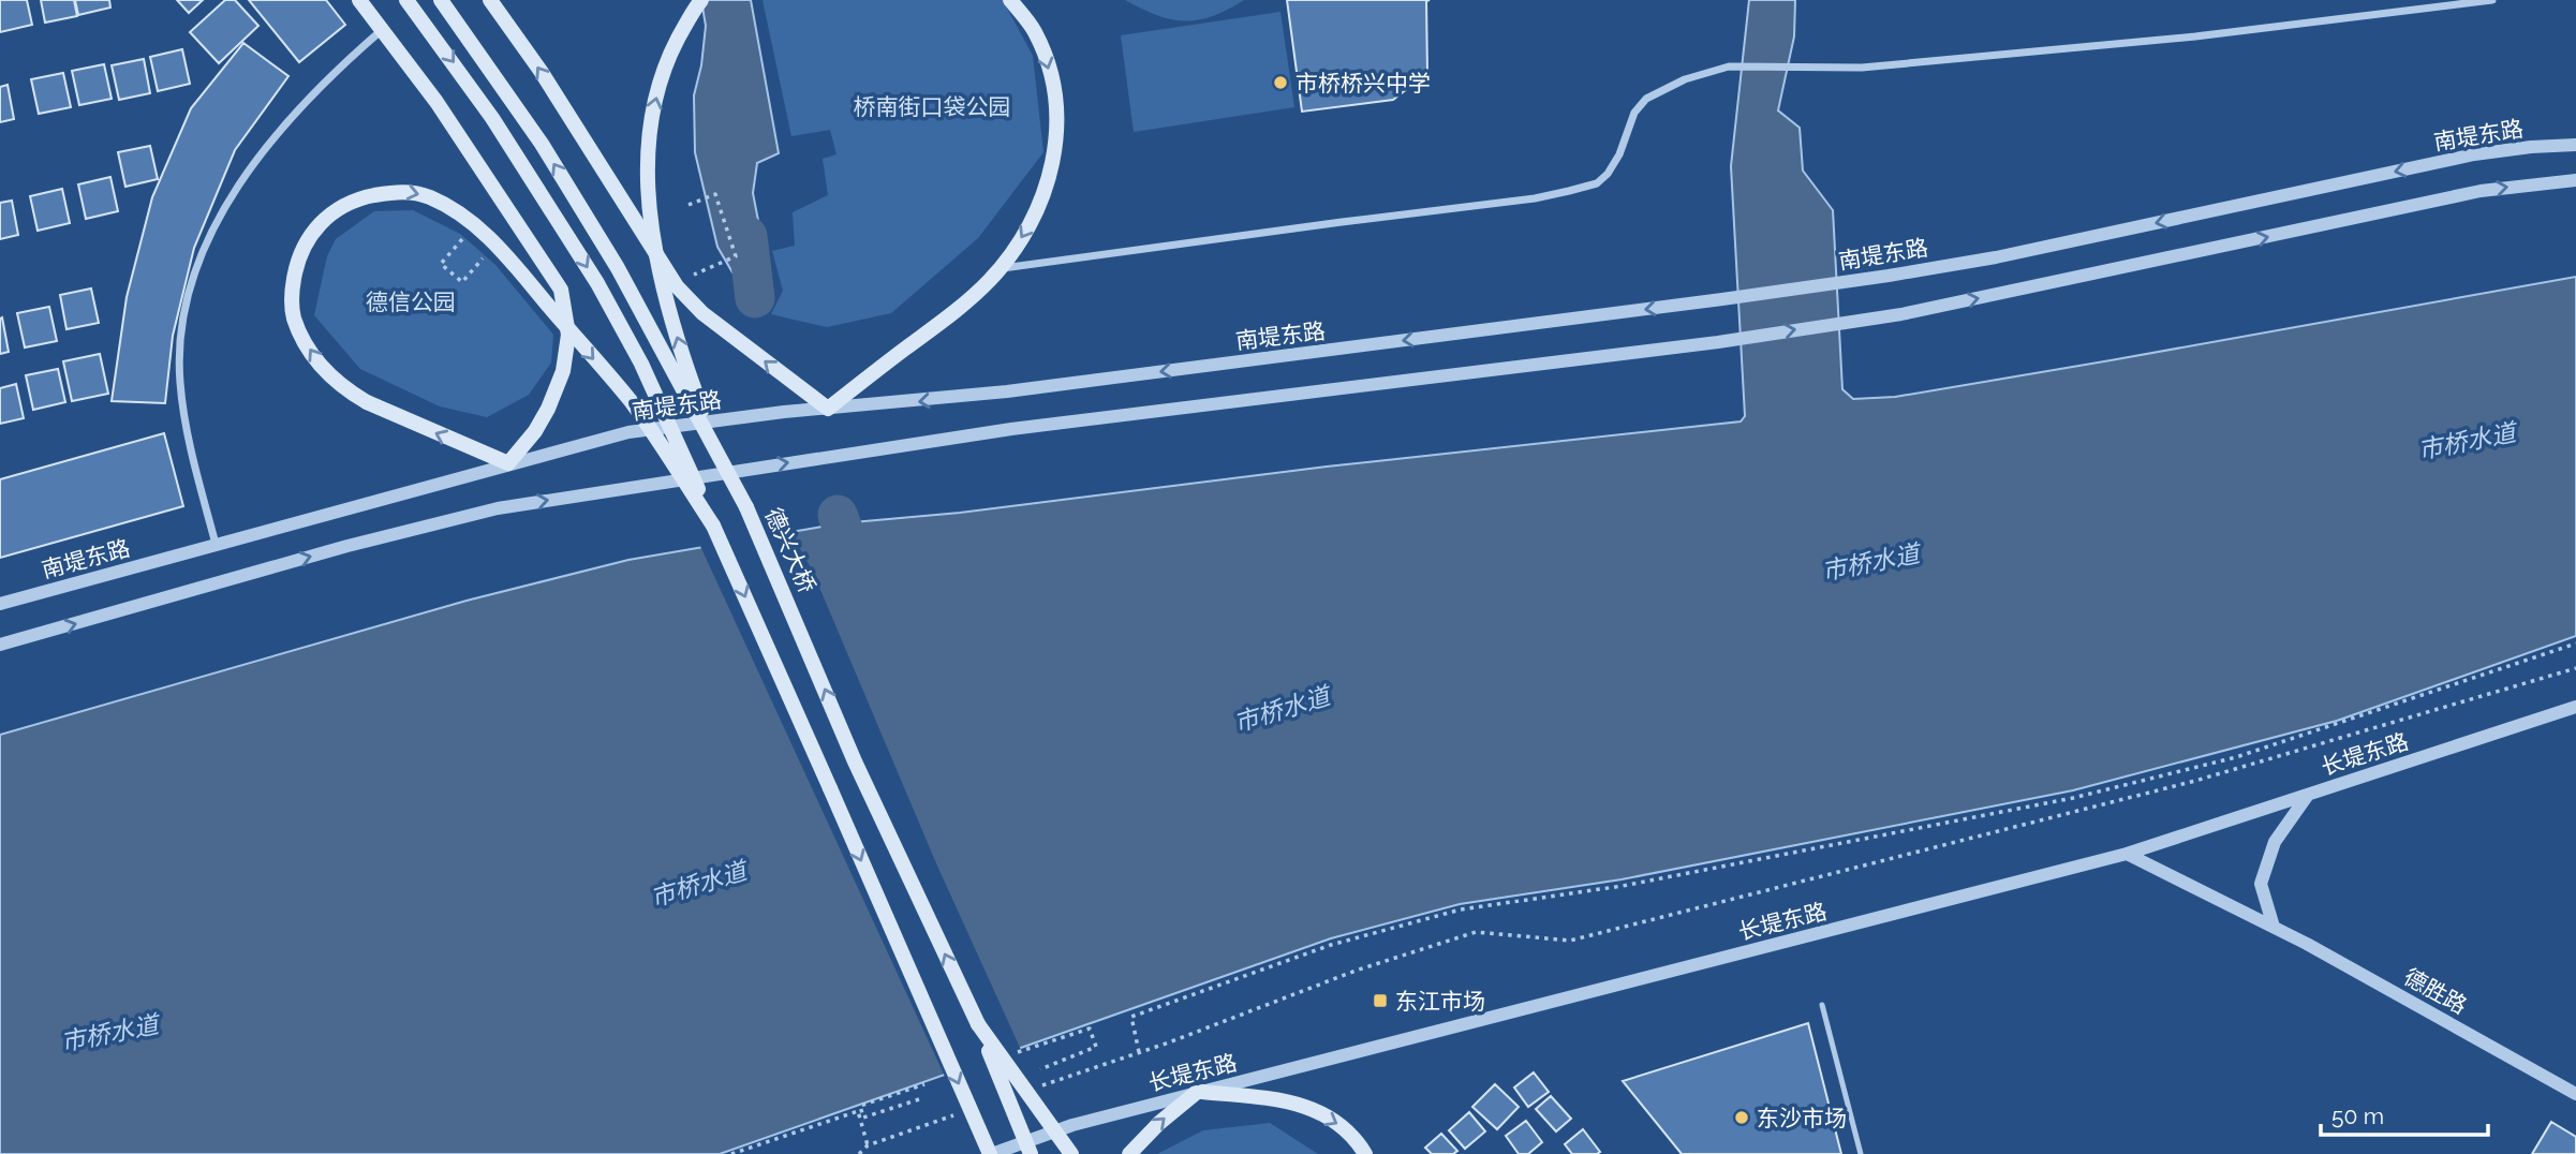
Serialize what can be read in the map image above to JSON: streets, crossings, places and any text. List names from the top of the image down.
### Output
{
  "streets": {
    "main road": ["德兴大桥"],
    "street": ["南堤东路", "长堤东路", "德胜路"]
  },
  "crossings": [
    ["长堤东路", "德胜路"]
  ],
  "water": ["市桥水道"],
  "parks": ["桥南街口袋公园", "德信公园"],
  "places": {
    "other": ["市桥桥兴中学", "东沙市场"],
    "transit": ["东江市场"]
  },
  "scale_bar": "50 m"
}
